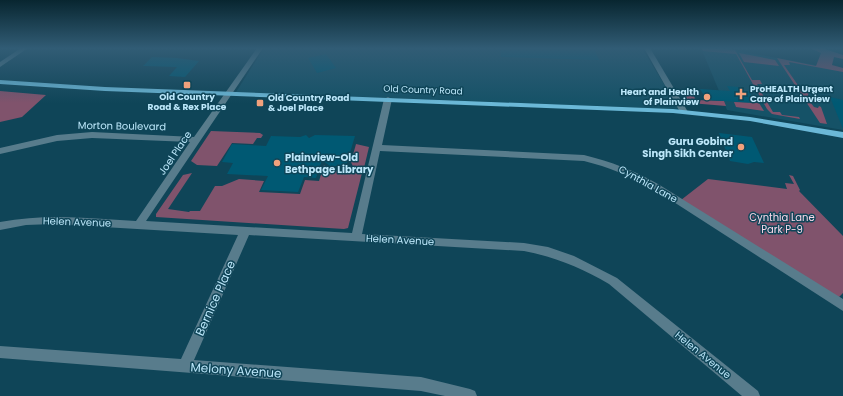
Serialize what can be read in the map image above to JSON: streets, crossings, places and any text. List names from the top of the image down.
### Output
{
  "streets": {
    "main road": ["Old Country Road"],
    "street": [
      "Morton Boulevard",
      "Joel Place",
      "Cynthia Lane",
      "Helen Avenue",
      "Bernice Place",
      "Melony Avenue"
    ]
  },
  "crossings": [
    ["Old Country Road", "Joel Place"],
    ["Morton Boulevard", "Joel Place"],
    ["Joel Place", "Helen Avenue"],
    ["Helen Avenue", "Bernice Place"],
    ["Bernice Place", "Melony Avenue"]
  ],
  "parks": ["Cynthia Lane Park P-9"],
  "places": {
    "transit": ["Old Country Road & Rex Place", "Old Country Road & Joel Place"],
    "health": ["ProHEALTH Urgent Care of Plainview"],
    "other": ["Heart and Health of Plainview", "Guru Gobind Singh Sikh Center", "Plainview-Old Bethpage Library"]
  }
}
